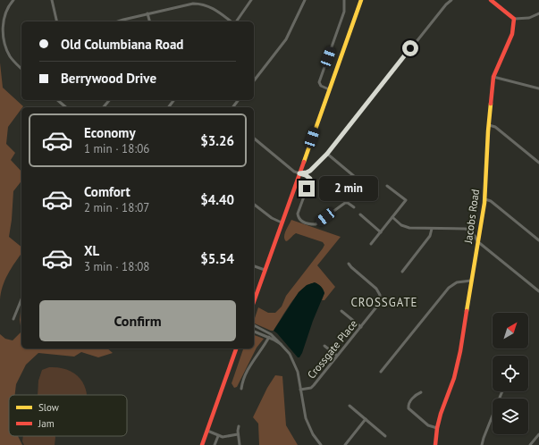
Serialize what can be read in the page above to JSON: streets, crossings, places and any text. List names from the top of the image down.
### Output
{
  "streets": {
    "street": ["Jacobs Road", "Crossgate Place"]
  },
  "districts": ["CROSSGATE"],
  "legend": ["Slow", "Jam"],
  "north": "top right",
  "page": {
    "banner": ["Old Columbiana Road", "Berrywood Drive"],
    "list": [
      {
        "name": "Economy",
        "note": "1 min · 18:06",
        "value": "$3.26"
      },
      {
        "name": "Comfort",
        "note": "2 min · 18:07",
        "value": "$4.40"
      },
      {
        "name": "XL",
        "note": "3 min · 18:08",
        "value": "$5.54"
      }
    ],
    "bubble": "2 min",
    "buttons": "Confirm"
  }
}
